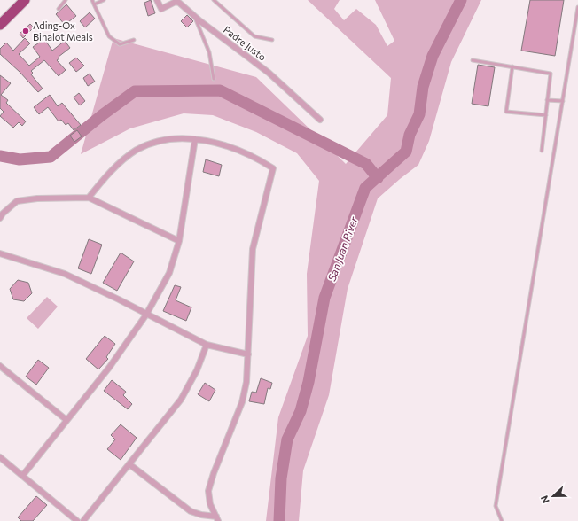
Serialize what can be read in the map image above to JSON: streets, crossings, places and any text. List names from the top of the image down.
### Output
{
  "streets": {
    "street": ["Padre Justo"]
  },
  "water": ["San Juan River"],
  "places": ["Ading-Ox Binalot Meals"],
  "north": "left"
}
